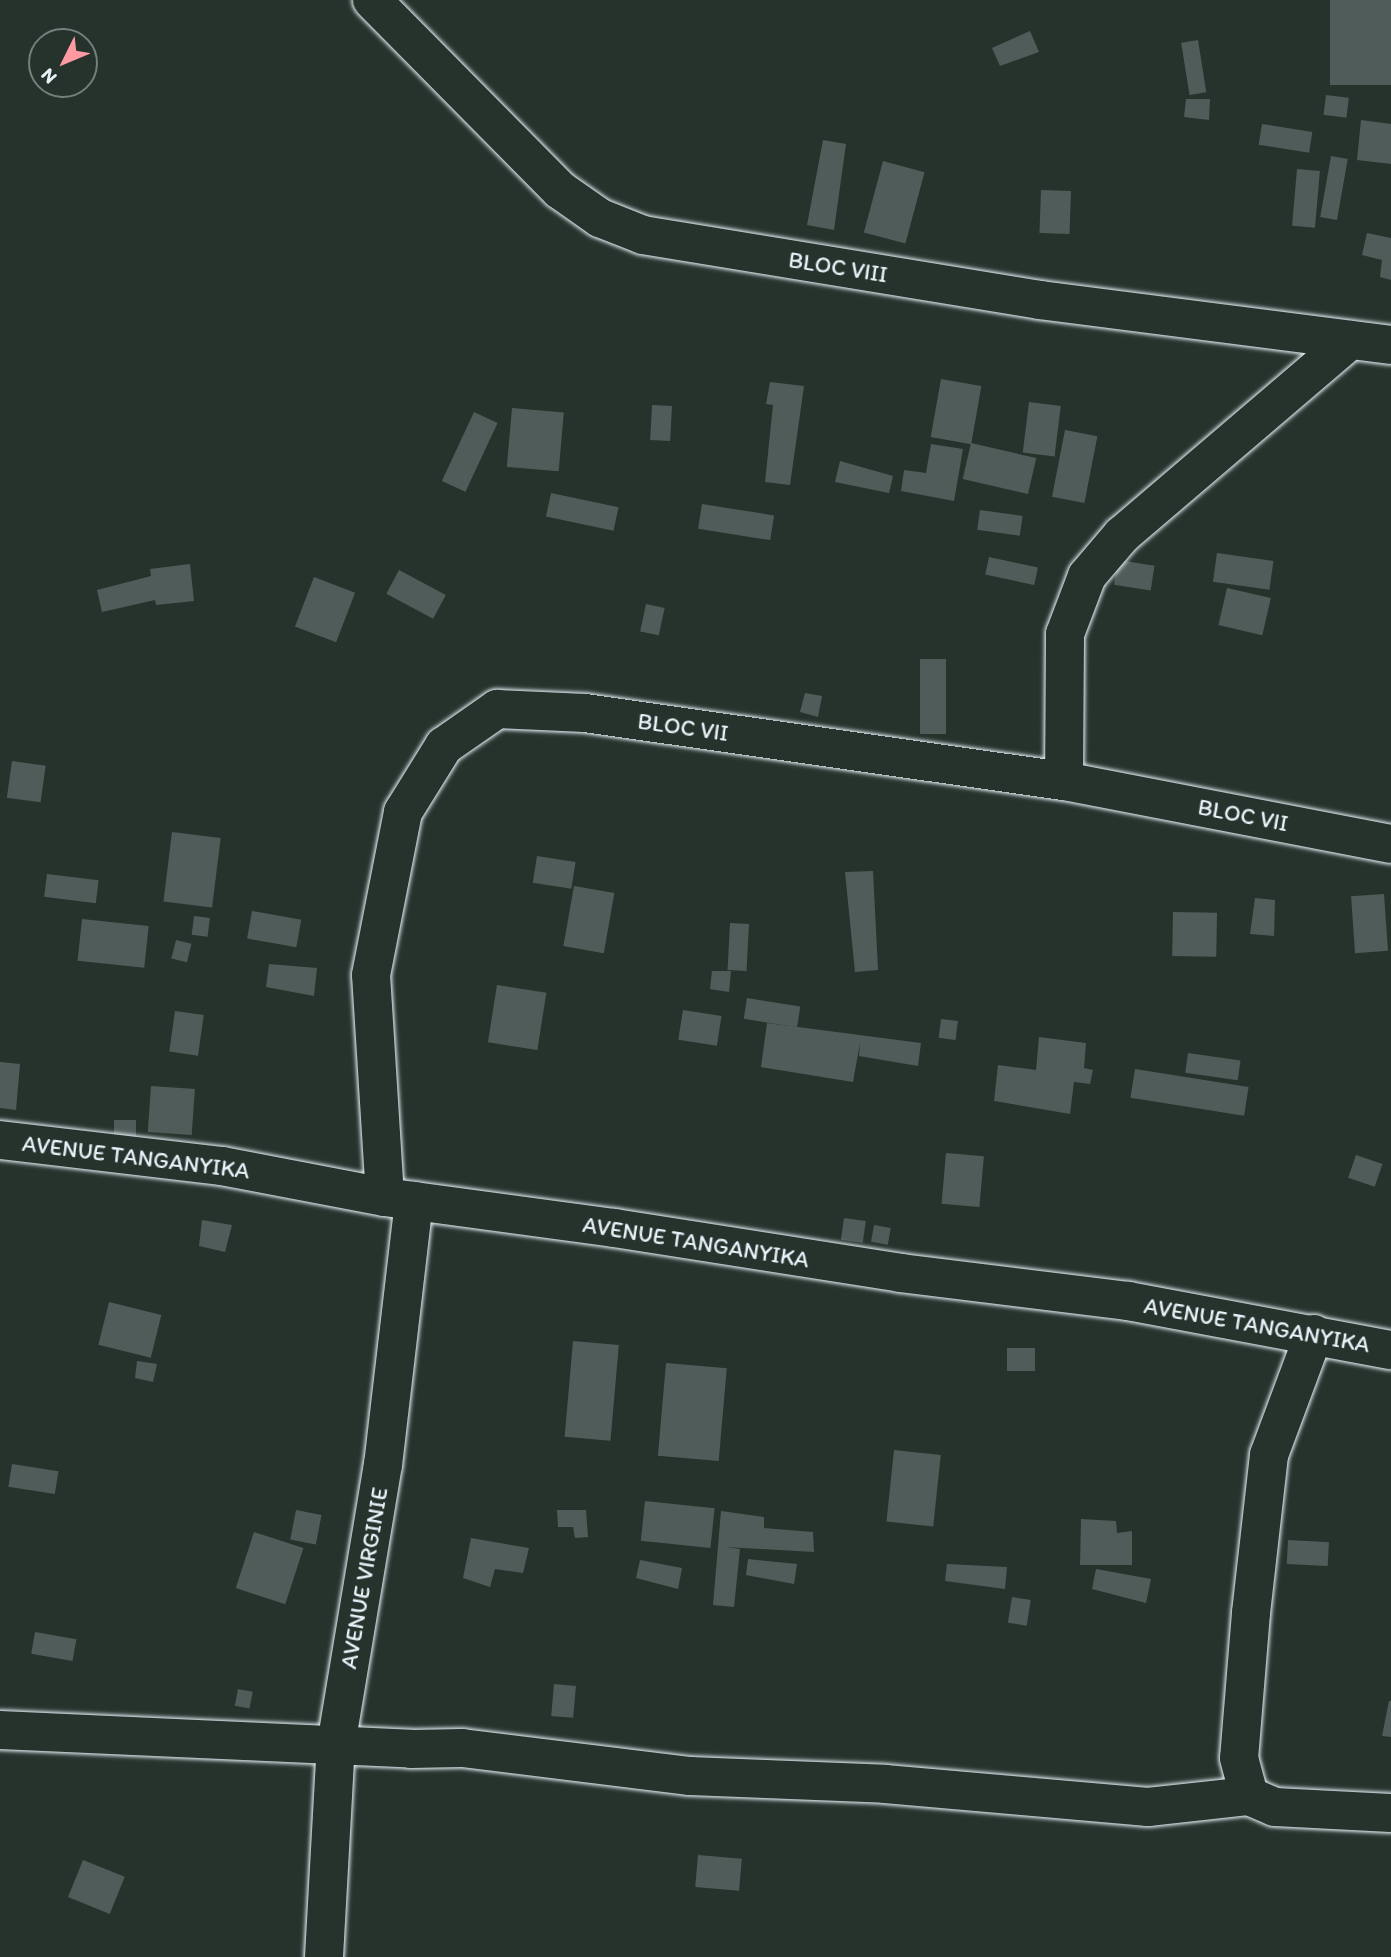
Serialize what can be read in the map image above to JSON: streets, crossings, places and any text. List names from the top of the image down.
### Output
{
  "streets": {
    "street": [
      "BLOC VIII",
      "BLOC VII",
      "AVENUE TANGANYIKA",
      "AVENUE VIRGINIE"
    ]
  },
  "crossings": [
    ["BLOC VII", "AVENUE TANGANYIKA"],
    ["BLOC VII", "AVENUE VIRGINIE"],
    ["AVENUE TANGANYIKA", "AVENUE VIRGINIE"]
  ],
  "north": "bottom left"
}
